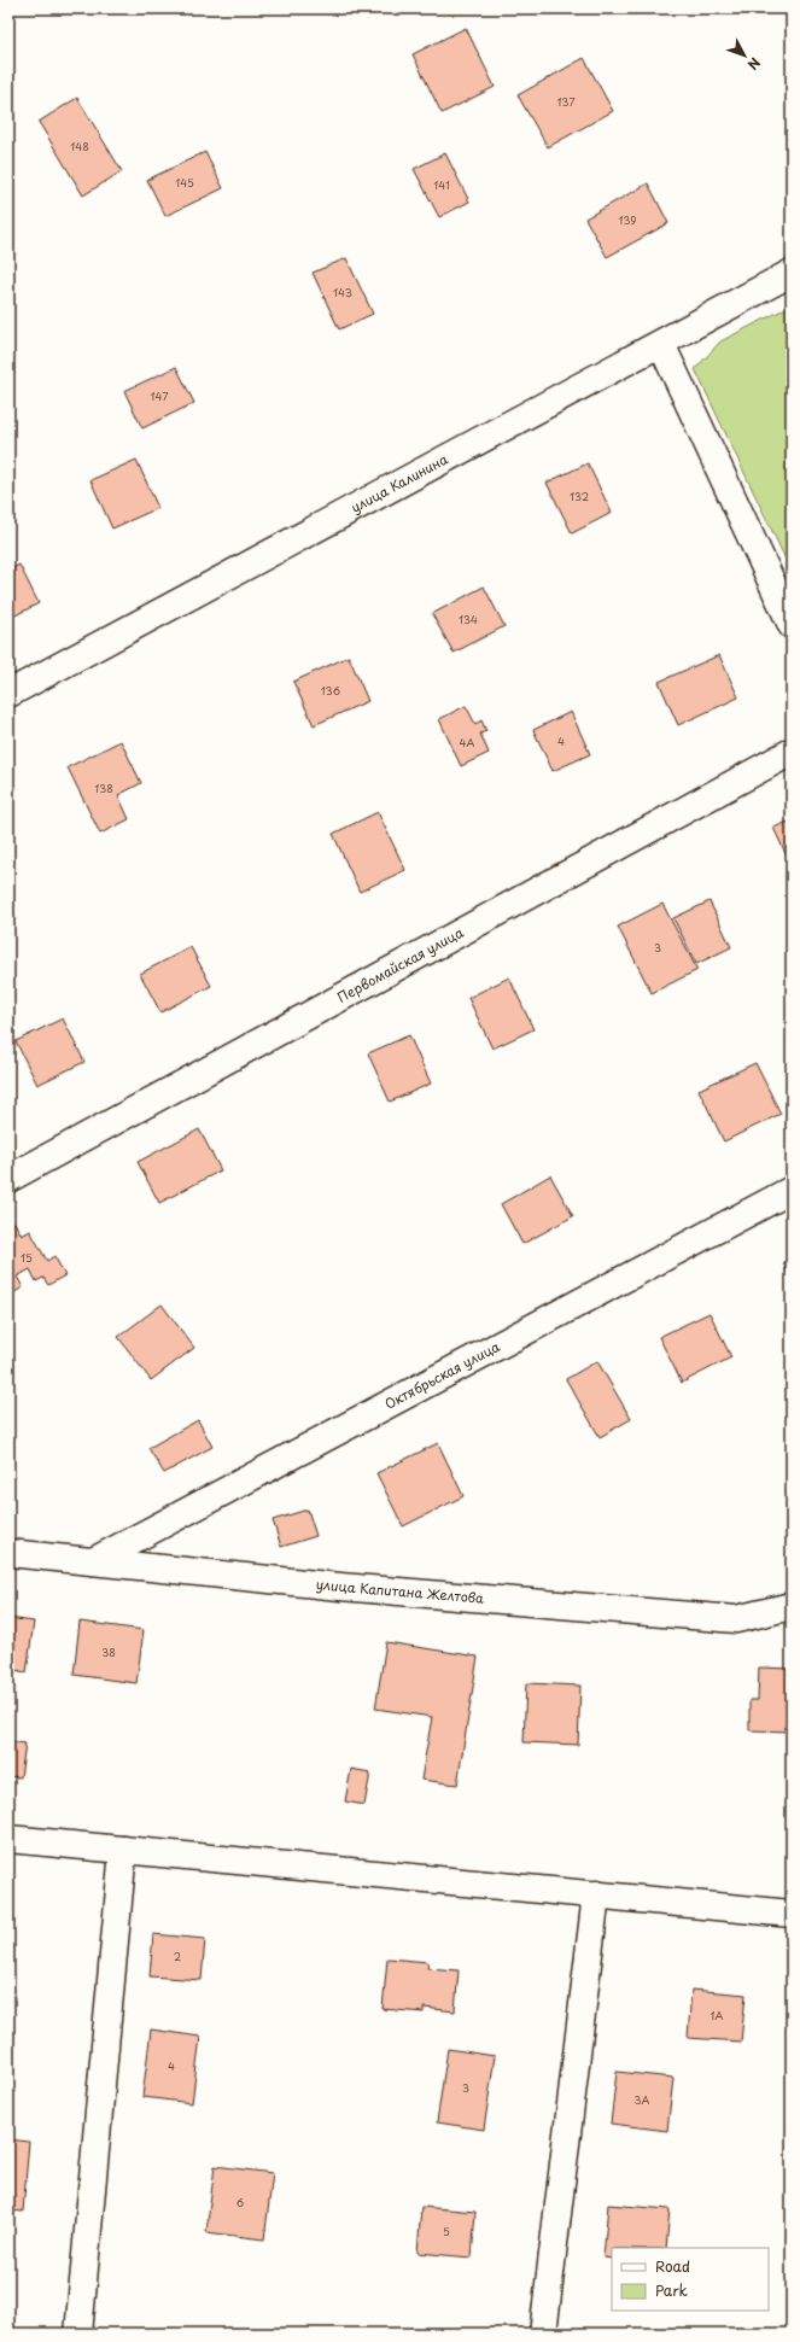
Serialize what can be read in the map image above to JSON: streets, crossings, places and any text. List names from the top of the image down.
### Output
{
  "streets": {
    "street": [
      "улица Калинина",
      "Первомайская улица",
      "Октябрьская улица",
      "улица Капитана Желтова"
    ]
  },
  "crossings": [
    ["Октябрьская улица", "улица Капитана Желтова"]
  ],
  "house_numbers": [
    "137",
    "148",
    "145",
    "141",
    "139",
    "143",
    "147",
    "132",
    "134",
    "136",
    "4",
    "4А",
    "138",
    "3",
    "15",
    "38",
    "2",
    "1А",
    "4",
    "3",
    "3А",
    "6",
    "5"
  ],
  "legend": ["Road", "Park"],
  "north": "bottom right"
}
